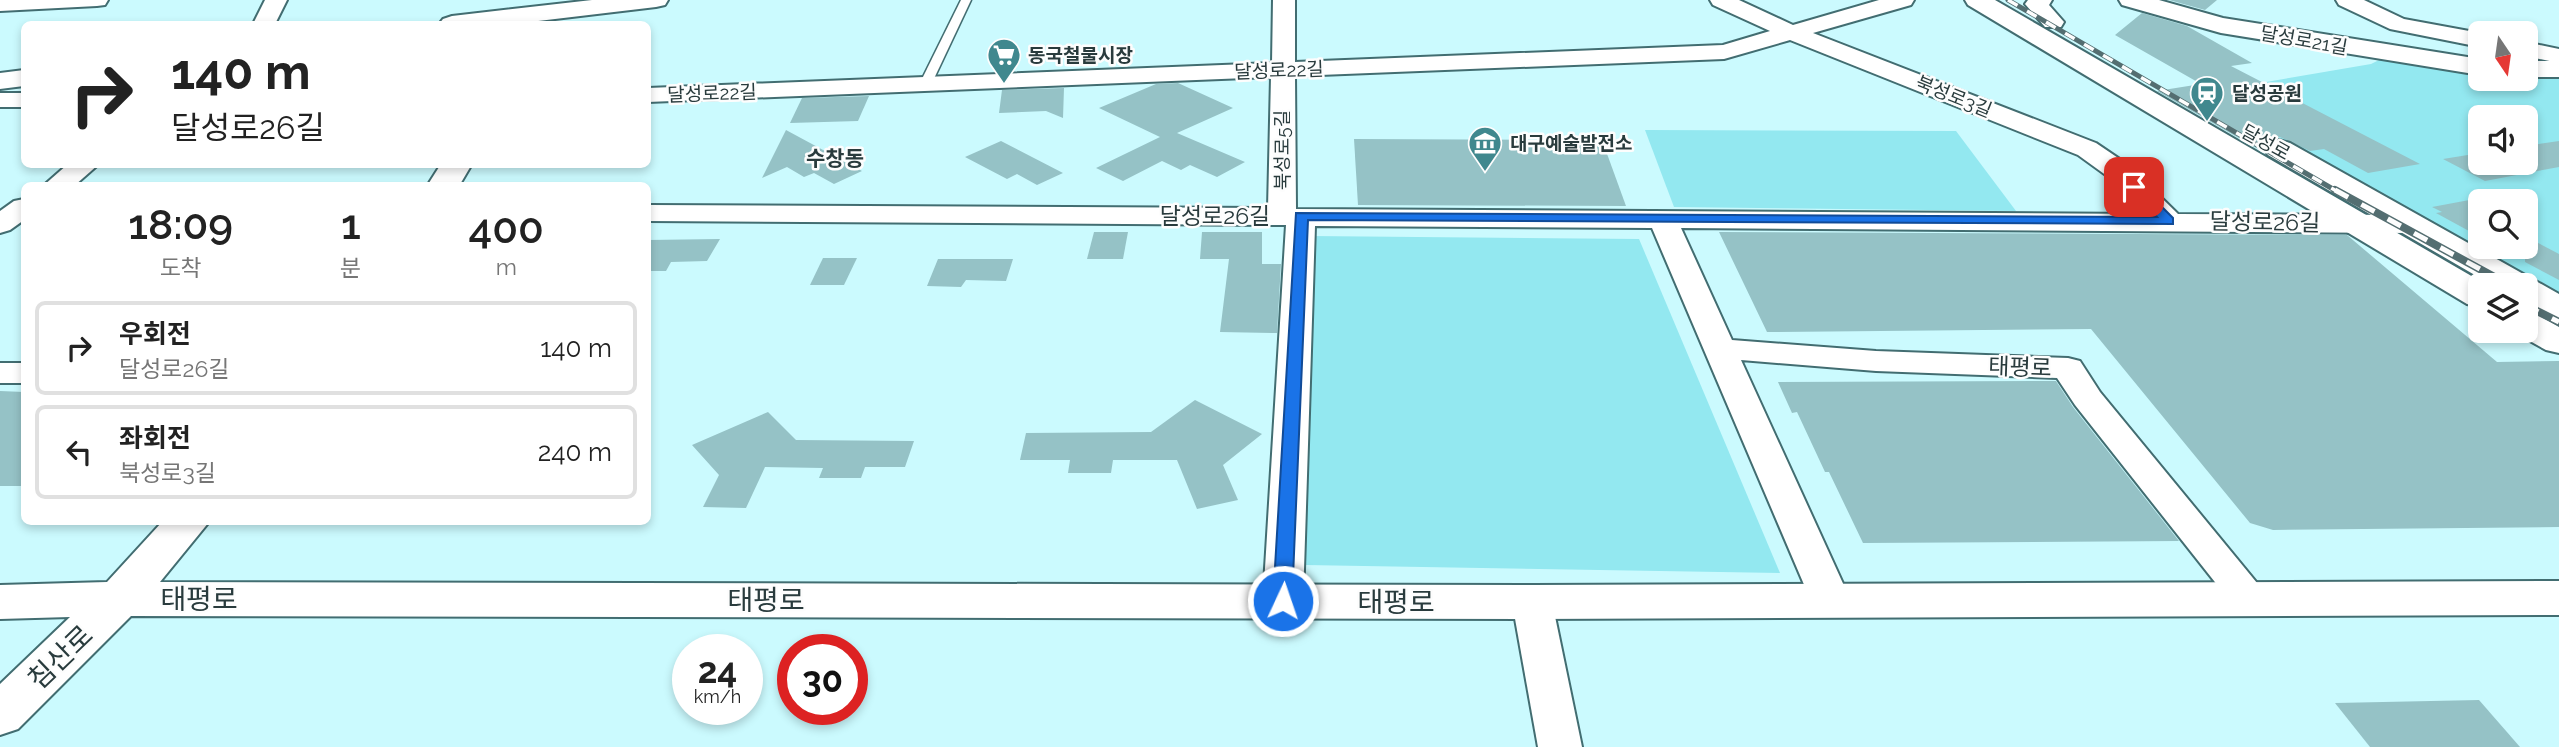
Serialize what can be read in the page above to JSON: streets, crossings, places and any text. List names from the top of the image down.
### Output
{
  "streets": {
    "main road": [
      "달성로21길",
      "달성로",
      "태평로",
      "침산로"
    ],
    "street": [
      "달성로22길",
      "북성로3길",
      "북성로5길",
      "달성로26길"
    ]
  },
  "crossings": [
    ["달성로22길", "북성로3길"],
    ["달성로22길", "북성로5길"],
    ["북성로3길", "달성로26길"],
    ["달성로", "달성로26길"],
    ["북성로5길", "달성로26길"],
    ["북성로5길", "태평로"],
    ["태평로", "침산로"]
  ],
  "districts": ["수창동"],
  "places": {
    "supermarket": ["동국철물시장"],
    "station": ["달성공원"],
    "museum": ["대구예술발전소"]
  },
  "north": "bottom",
  "page": {
    "turn": ["140 m", "달성로26길"],
    "eta": [
      "18:09",
      "도착",
      "1",
      "분",
      "400",
      "m"
    ],
    "list": [
      {
        "name": "우회전",
        "note": "달성로26길",
        "value": "140 m"
      },
      {
        "name": "좌회전",
        "note": "북성로3길",
        "value": "240 m"
      }
    ],
    "speed": "24 km/h",
    "limit": "30"
  }
}
